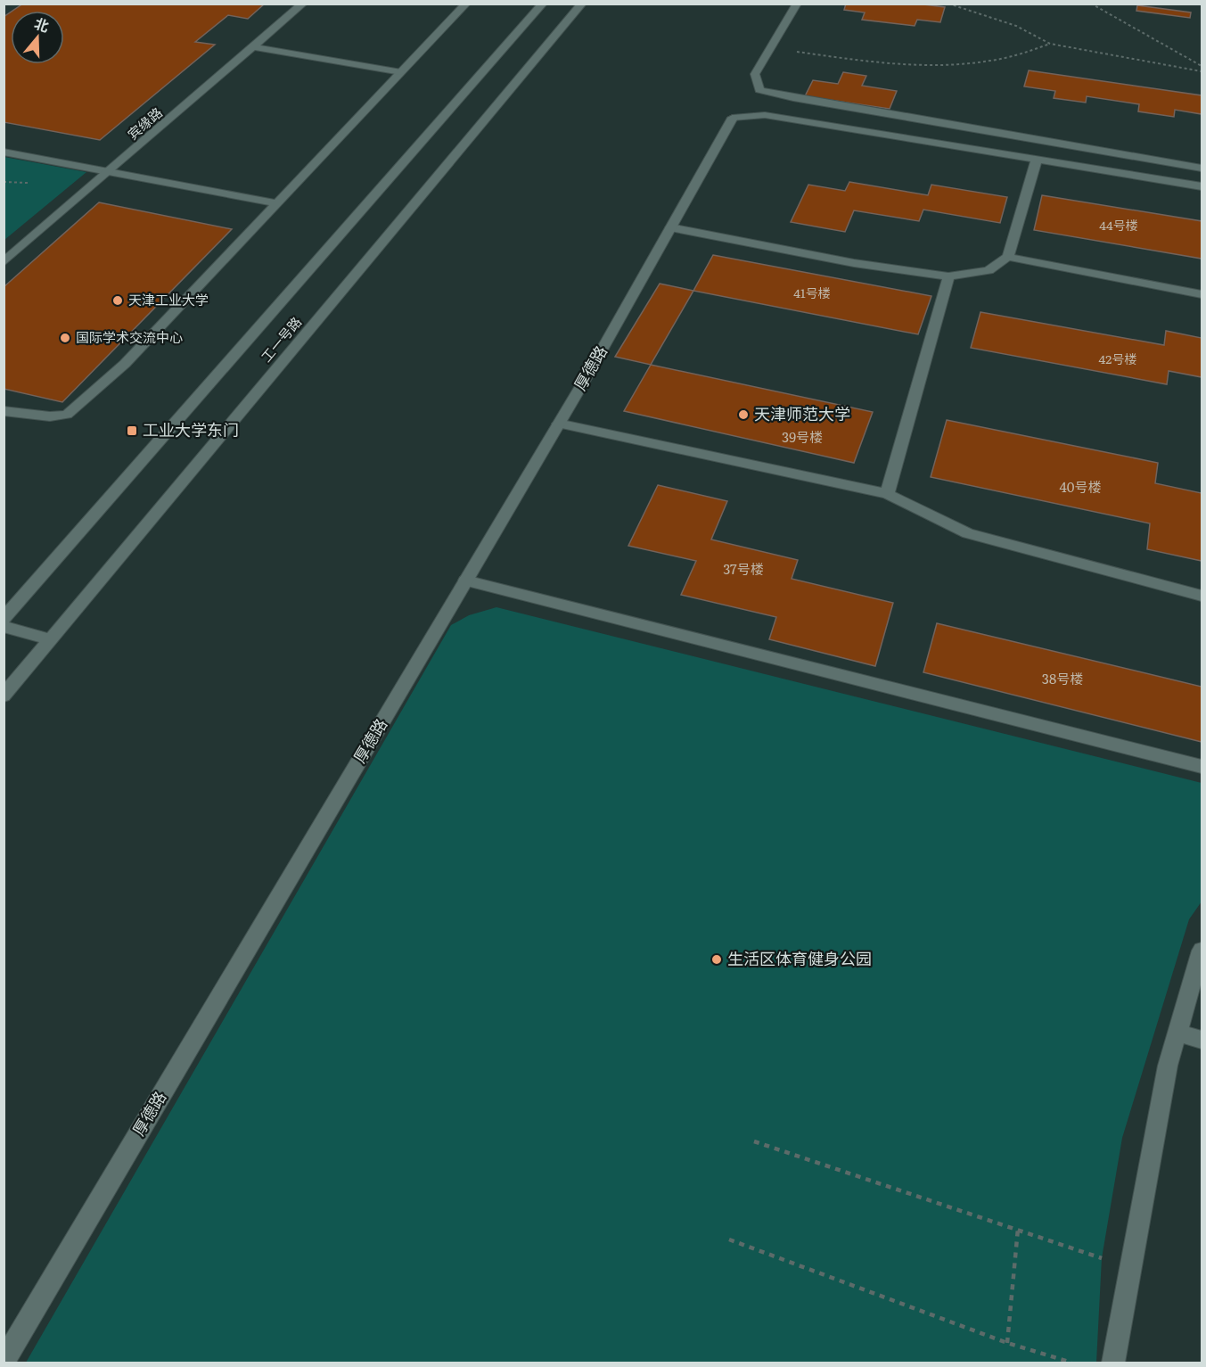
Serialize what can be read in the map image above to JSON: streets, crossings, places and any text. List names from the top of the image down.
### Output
{
  "streets": {
    "main road": ["宾缘路", "工一号路", "厚德路"]
  },
  "places": {
    "other": [
      "天津工业大学",
      "国际学术交流中心",
      "天津师范大学",
      "生活区体育健身公园"
    ],
    "transit": ["工业大学东门"]
  },
  "house_numbers": [
    "44号楼",
    "41号楼",
    "42号楼",
    "39号楼",
    "40号楼",
    "37号楼",
    "38号楼"
  ],
  "north": "top"
}
